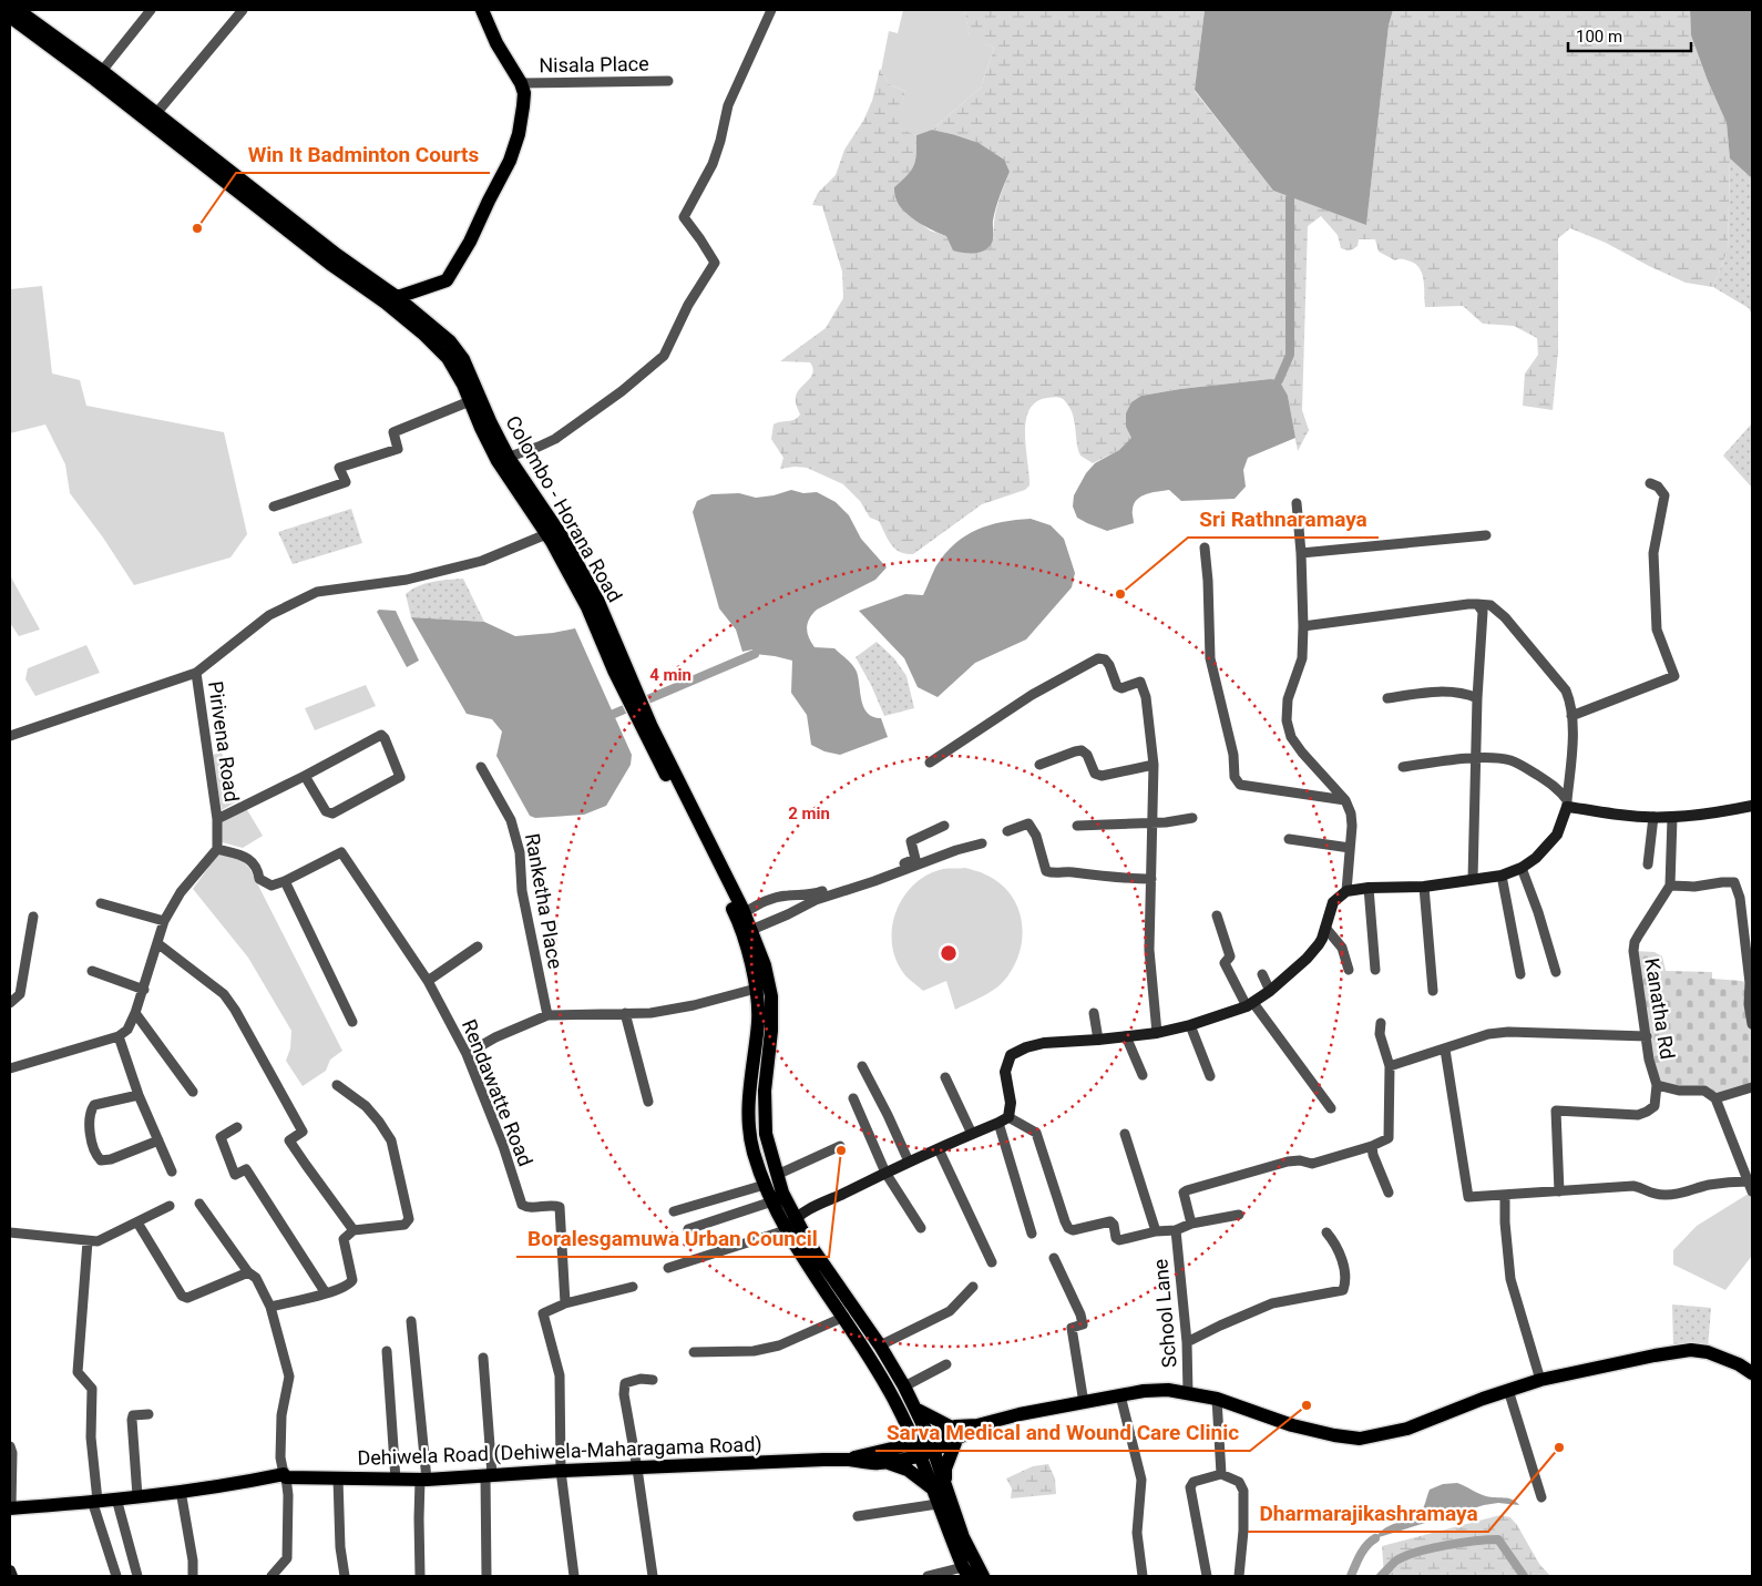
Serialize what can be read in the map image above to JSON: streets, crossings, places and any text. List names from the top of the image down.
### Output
{
  "streets": {
    "main road": ["Colombo - Horana Road", "Dehiwela Road (Dehiwela-Maharagama Road)"],
    "street": [
      "Nisala Place",
      "Pirivena Road",
      "Ranketha Place",
      "Kanatha Rd",
      "Rendawatte Road",
      "School Lane"
    ]
  },
  "crossings": [
    ["Colombo - Horana Road", "Pirivena Road"],
    ["Colombo - Horana Road", "Dehiwela Road (Dehiwela-Maharagama Road)"],
    ["School Lane", "Dehiwela Road (Dehiwela-Maharagama Road)"]
  ],
  "places": [
    "Win It Badminton Courts",
    "Sri Rathnaramaya",
    "Boralesgamuwa Urban Council",
    "Sarva Medical and Wound Care Clinic",
    "Dharmarajikashramaya"
  ],
  "scale_bar": "100 m",
  "rings": ["4 min", "2 min"]
}
